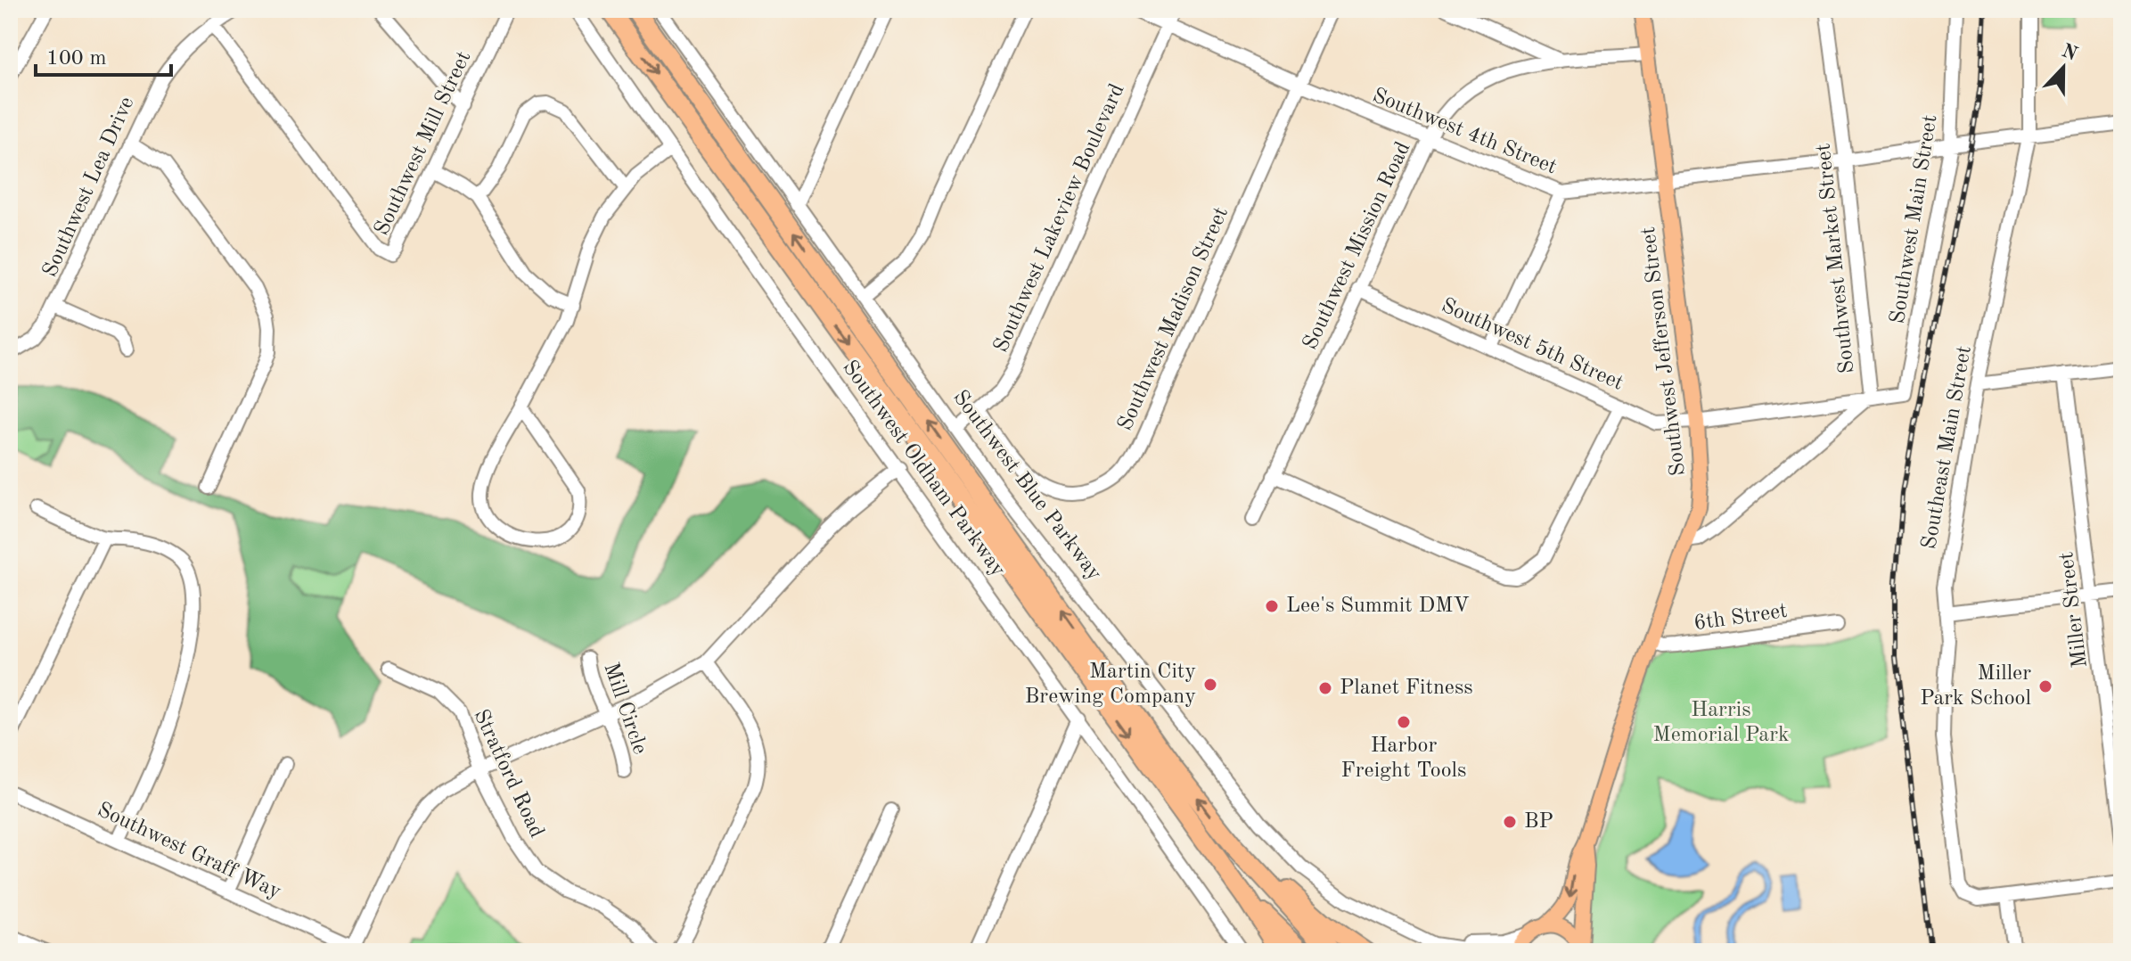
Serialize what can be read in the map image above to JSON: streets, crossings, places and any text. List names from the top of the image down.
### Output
{
  "streets": {
    "main road": ["Southwest Jefferson Street"],
    "street": [
      "Southwest 4th Street",
      "Southwest Mill Street",
      "Southwest Lea Drive",
      "Southwest Lakeview Boulevard",
      "Southwest Main Street",
      "Southwest Mission Road",
      "Southwest Market Street",
      "Southwest Madison Street",
      "Southwest 5th Street",
      "Southeast Main Street",
      "Southwest Oldham Parkway",
      "Southwest Blue Parkway",
      "Miller Street",
      "6th Street",
      "Mill Circle",
      "Stratford Road",
      "Southwest Graff Way"
    ]
  },
  "crossings": [
    ["Southwest 4th Street", "Southwest Lakeview Boulevard"],
    ["Southwest 4th Street", "Southwest Main Street"],
    ["Southwest 4th Street", "Southwest Mission Road"],
    ["Southwest 4th Street", "Southwest Market Street"],
    ["Southwest 4th Street", "Southwest Madison Street"],
    ["Southwest 4th Street", "Southwest Jefferson Street"],
    ["Southwest 4th Street", "Southeast Main Street"],
    ["Southwest Mill Street", "Southwest Lea Drive"],
    ["Southwest Lakeview Boulevard", "Southwest Madison Street"],
    ["Southwest Lakeview Boulevard", "Southwest Blue Parkway"],
    ["Southwest Main Street", "Southwest 5th Street"],
    ["Southwest Mission Road", "Southwest 5th Street"],
    ["Southwest Mission Road", "Southwest Jefferson Street"],
    ["Southwest Market Street", "Southwest 5th Street"],
    ["Southwest Market Street", "Southwest Jefferson Street"],
    ["Southwest 5th Street", "Southwest Jefferson Street"],
    ["Southwest Jefferson Street", "Southwest Blue Parkway"],
    ["Southwest Jefferson Street", "6th Street"]
  ],
  "parks": ["Harris Memorial Park"],
  "places": [
    "Lee's Summit DMV",
    "Martin City Brewing Company",
    "Miller Park School",
    "Planet Fitness",
    "Harbor Freight Tools",
    "BP"
  ],
  "scale_bar": "100 m",
  "north": "top"
}
